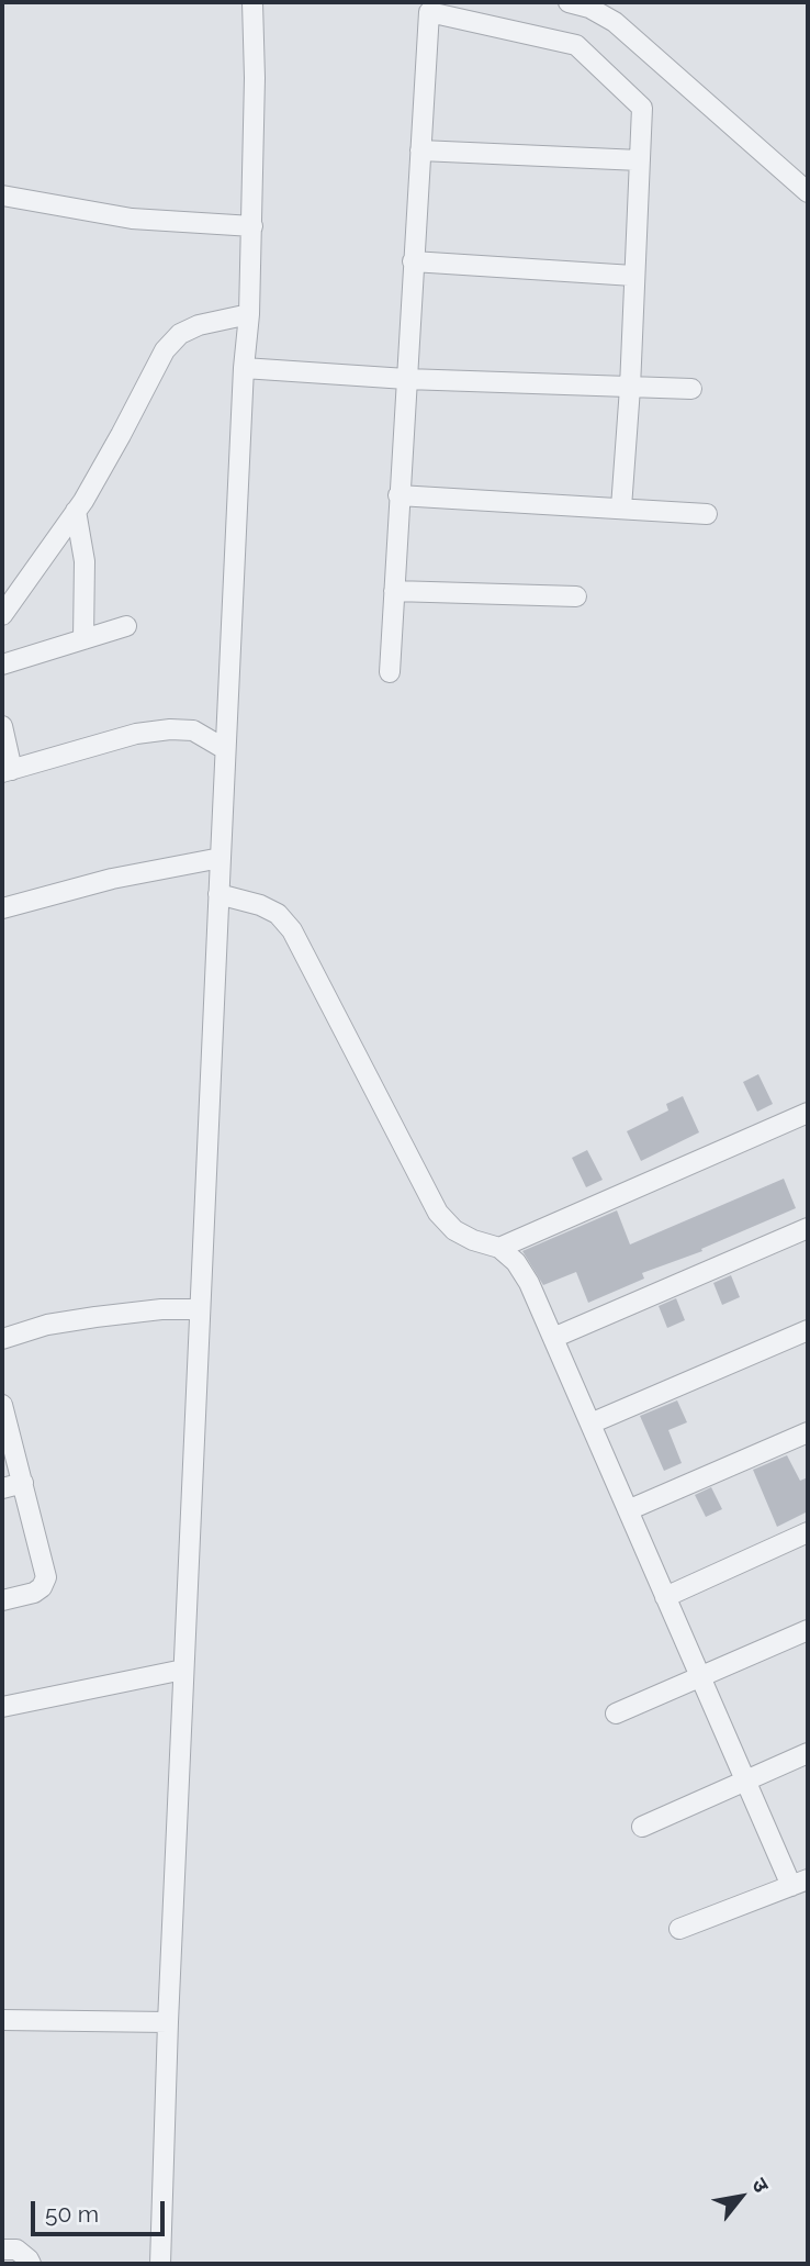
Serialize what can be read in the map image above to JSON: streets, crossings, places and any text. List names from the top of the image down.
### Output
{
  "scale_bar": "50 m",
  "north": "top right"
}
